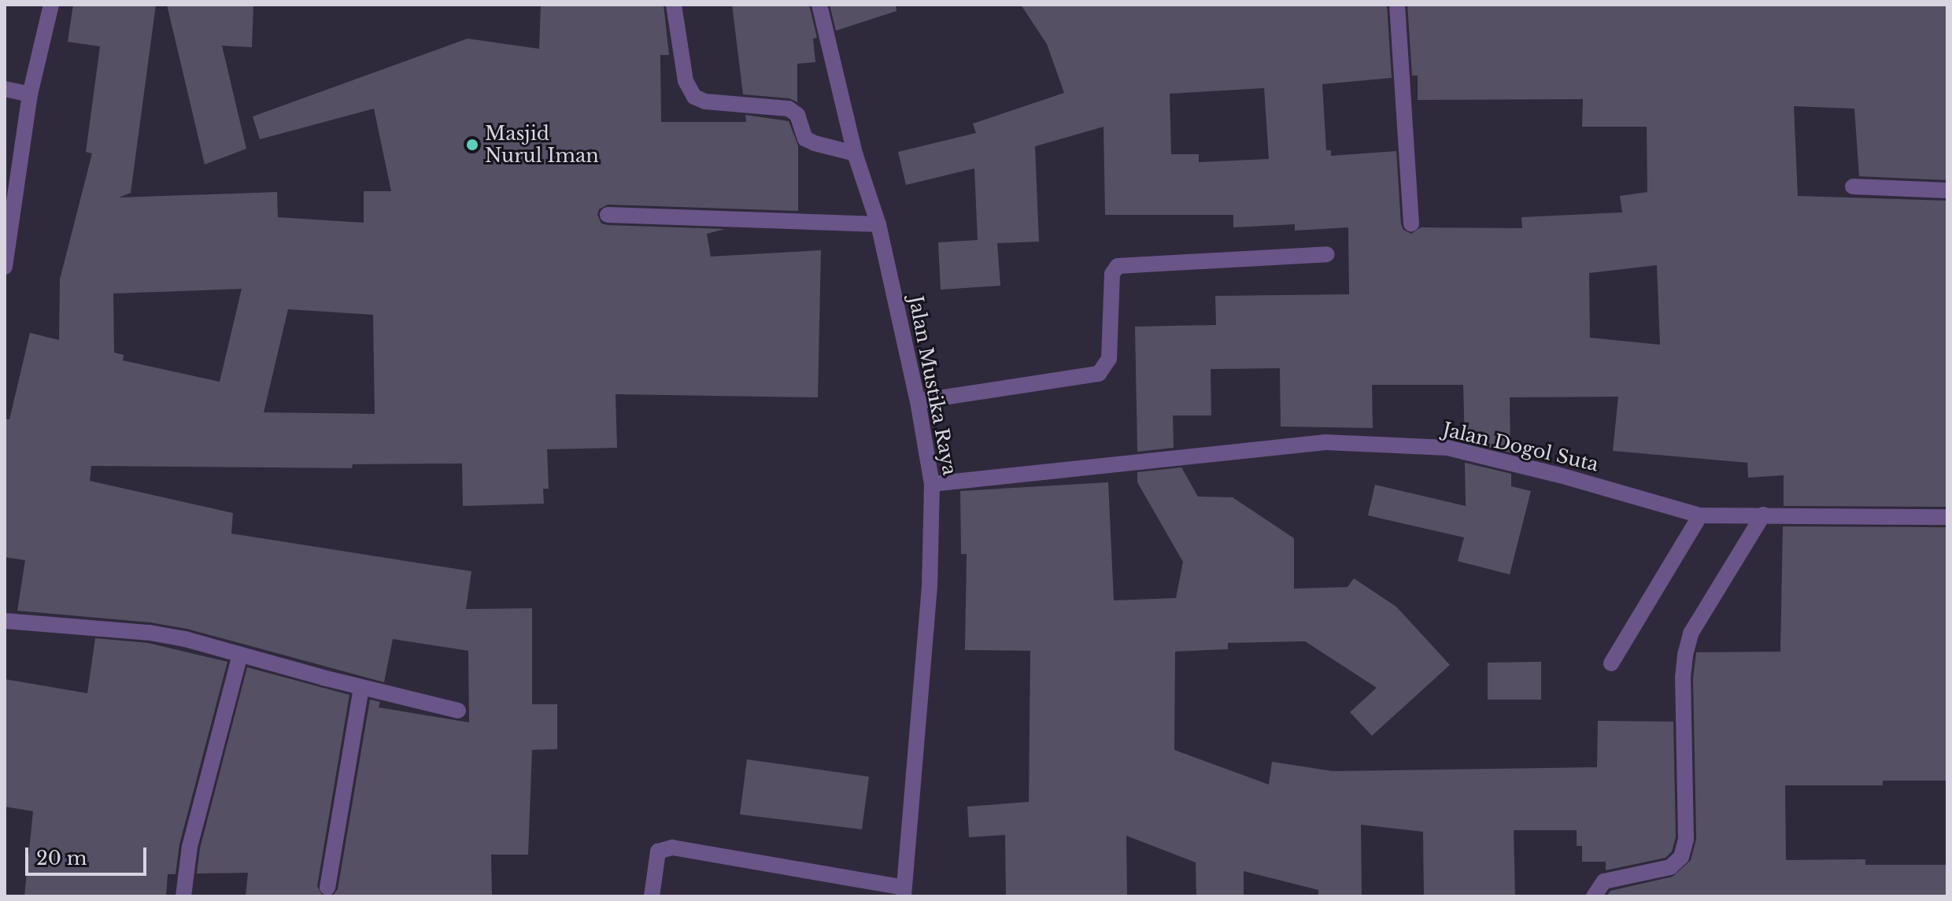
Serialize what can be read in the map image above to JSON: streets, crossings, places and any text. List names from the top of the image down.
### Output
{
  "streets": {
    "street": ["Jalan Mustika Raya", "Jalan Dogol Suta"]
  },
  "crossings": [
    ["Jalan Mustika Raya", "Jalan Dogol Suta"]
  ],
  "places": ["Masjid Nurul Iman"],
  "scale_bar": "20 m"
}
